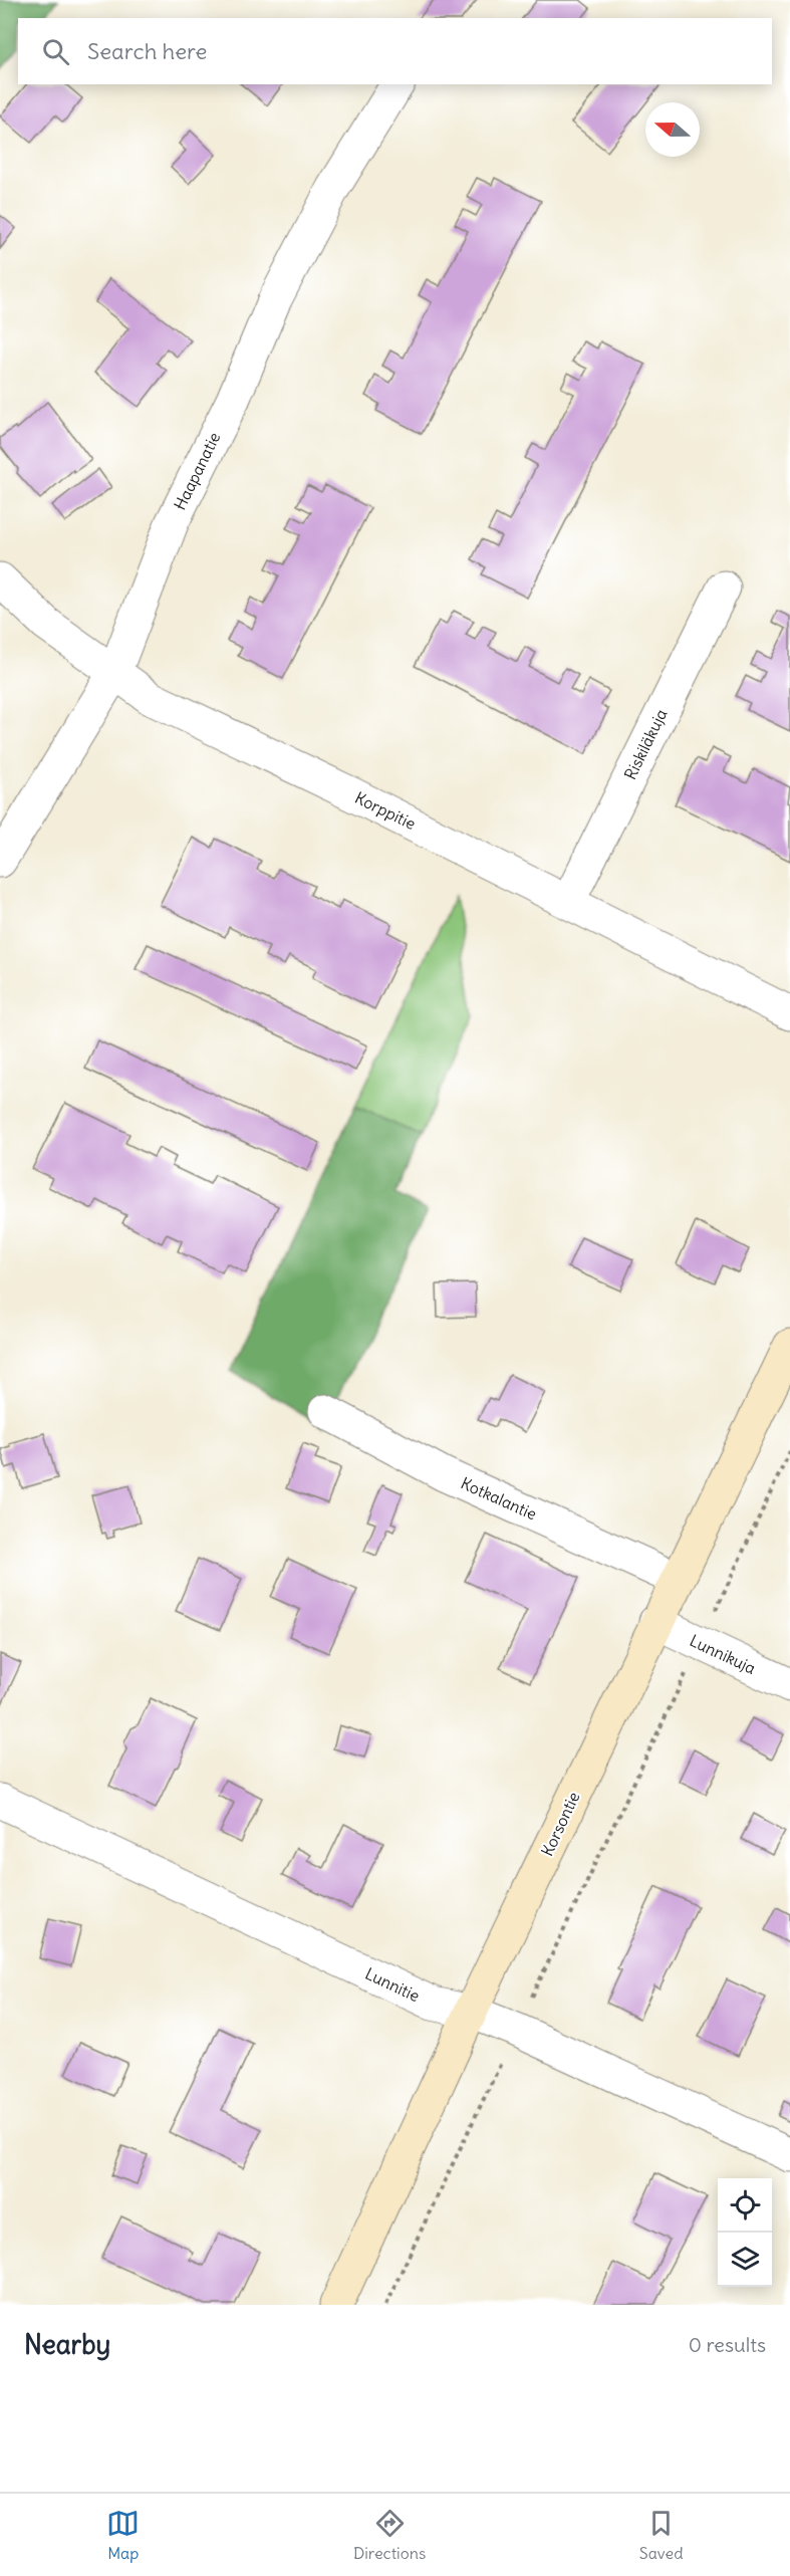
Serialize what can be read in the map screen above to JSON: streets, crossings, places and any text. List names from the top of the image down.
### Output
{
  "streets": {
    "main road": ["Korsontie"],
    "street": [
      "Haapanatie",
      "Riskiläkuja",
      "Korppitie",
      "Kotkalantie",
      "Lunnikuja",
      "Lunnitie"
    ]
  },
  "crossings": [
    ["Haapanatie", "Korppitie"],
    ["Riskiläkuja", "Korppitie"],
    ["Kotkalantie", "Korsontie"],
    ["Lunnikuja", "Korsontie"],
    ["Korsontie", "Lunnitie"]
  ],
  "north": "left",
  "page": {
    "search": "Search here",
    "heading": ["Nearby", "0 results"],
    "nav": ["Map", "Directions", "Saved"]
  }
}
